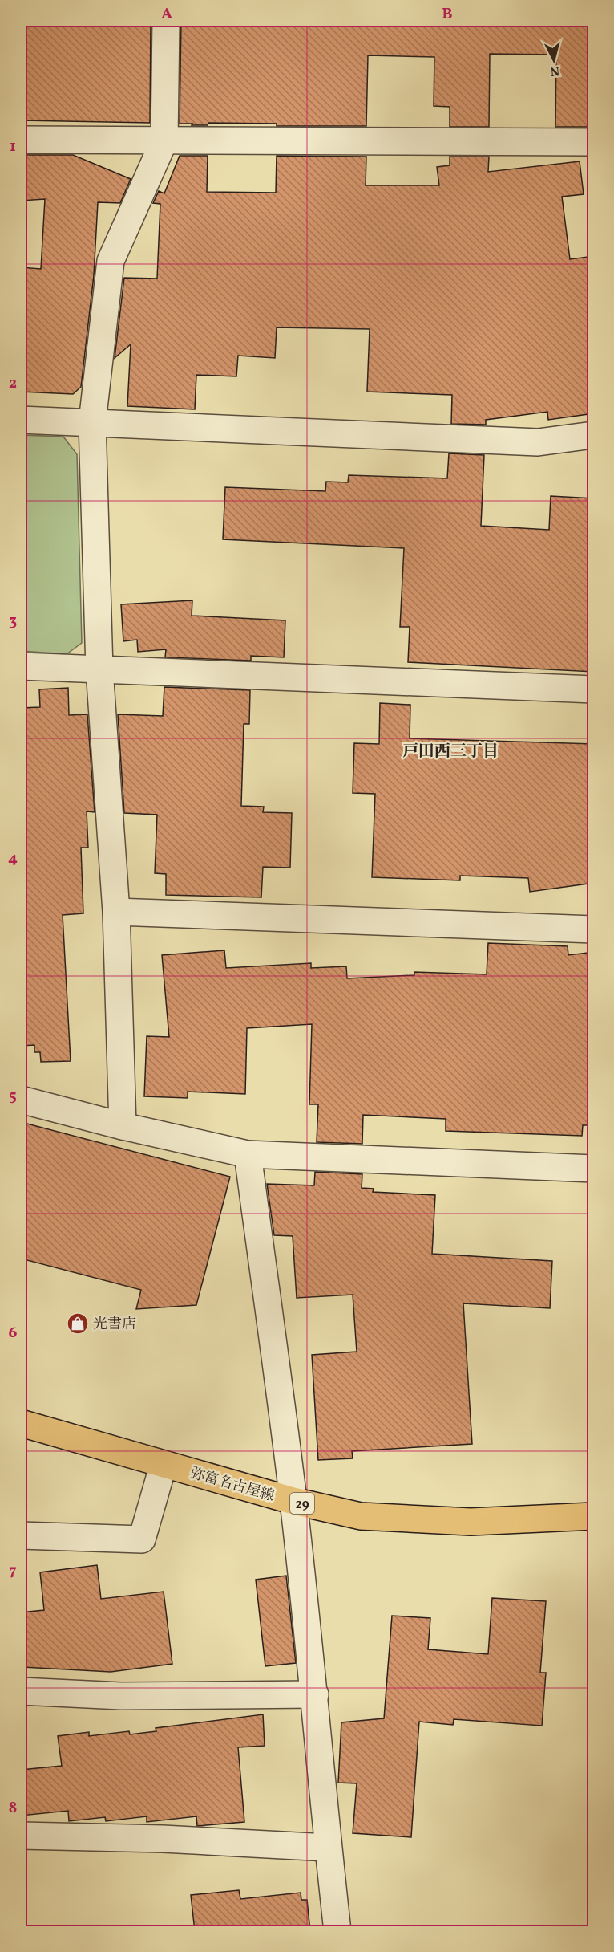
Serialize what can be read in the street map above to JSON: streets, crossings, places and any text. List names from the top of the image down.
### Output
{
  "streets": {
    "main road": ["弥富名古屋線", "29"]
  },
  "districts": ["戸田西三丁目"],
  "places": {
    "shop": ["光書店"]
  },
  "north": "bottom",
  "grid": {
    "columns": ["A", "B"],
    "rows": [
      "1",
      "2",
      "3",
      "4",
      "5",
      "6",
      "7",
      "8"
    ]
  }
}
